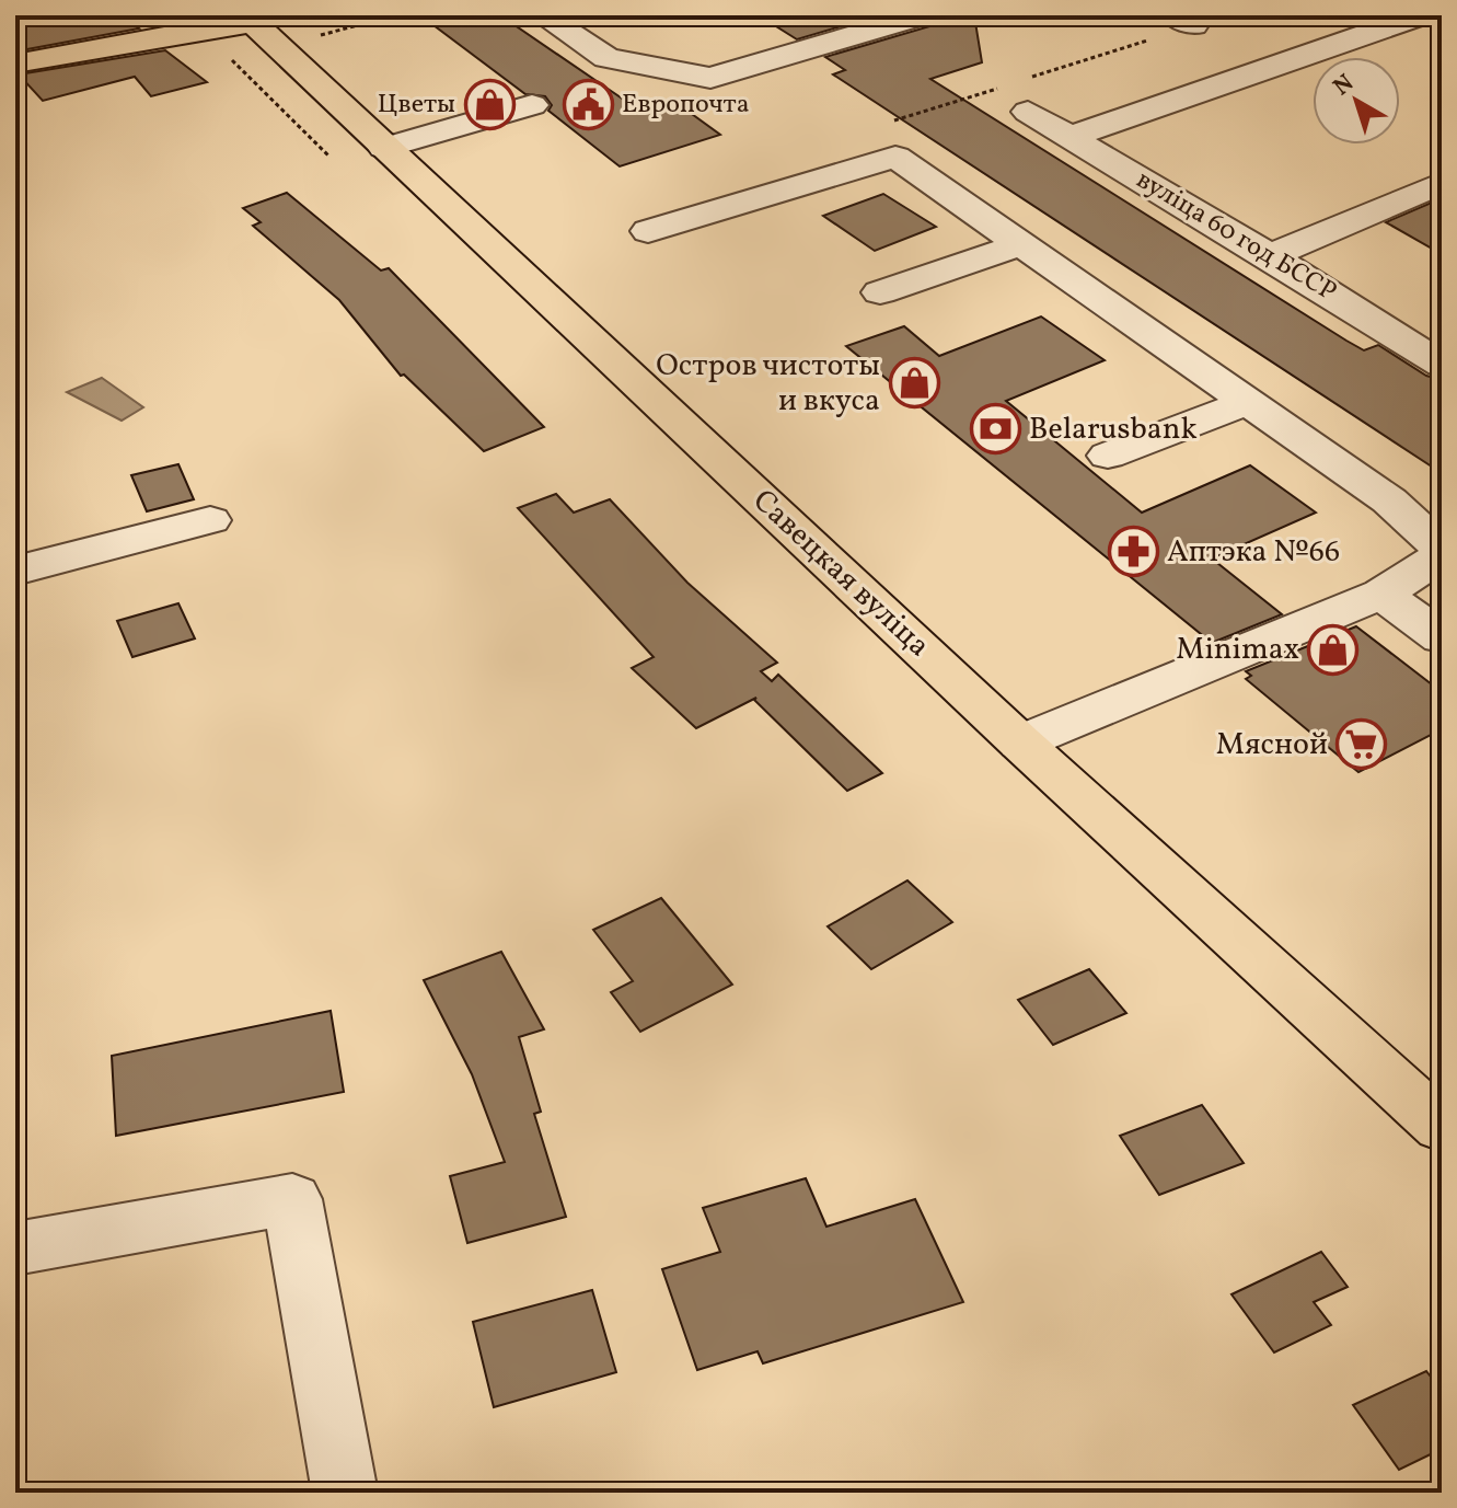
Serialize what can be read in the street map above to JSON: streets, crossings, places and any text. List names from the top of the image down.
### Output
{
  "streets": {
    "main road": ["Савецкая вуліца"],
    "street": ["вуліца 60 год БССР"]
  },
  "places": {
    "shop": ["Цветы", "Остров чистоты и вкуса", "Minimax"],
    "public building": ["Европочта"],
    "bank": ["Belarusbank"],
    "pharmacy": ["Аптэка №66"],
    "supermarket": ["Мясной"]
  },
  "north": "top left"
}
